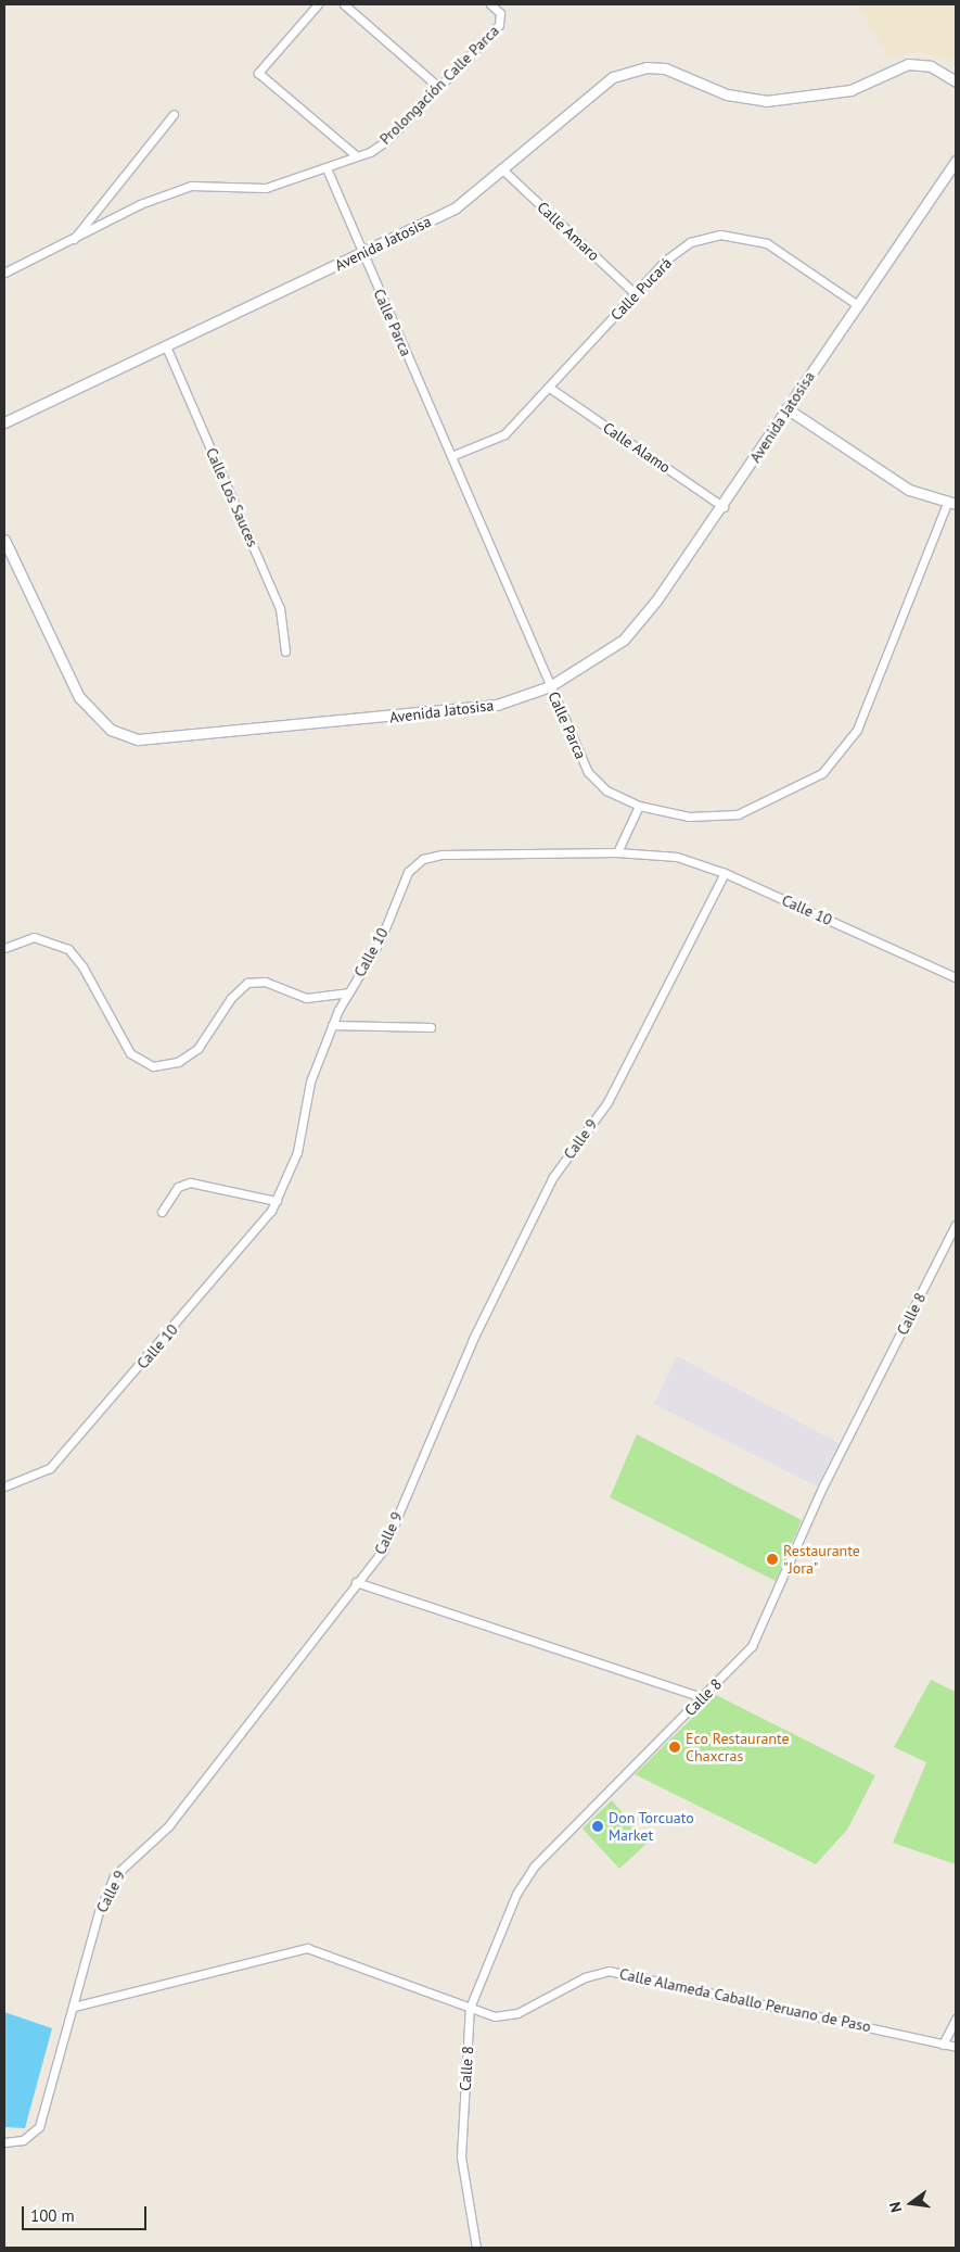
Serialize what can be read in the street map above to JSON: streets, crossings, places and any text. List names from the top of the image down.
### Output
{
  "streets": {
    "street": [
      "Prolongación Calle Parca",
      "Calle Amaro",
      "Avenida Jatosisa",
      "Calle Pucará",
      "Calle Parca",
      "Calle Alamo",
      "Calle Los Sauces",
      "Calle 10",
      "Calle 9",
      "Calle 8",
      "Calle Alameda Caballo Peruano de Paso"
    ]
  },
  "crossings": [
    ["Prolongación Calle Parca", "Calle Parca"],
    ["Calle Amaro", "Avenida Jatosisa"],
    ["Calle Amaro", "Calle Pucará"],
    ["Avenida Jatosisa", "Calle Pucará"],
    ["Avenida Jatosisa", "Calle Parca"],
    ["Avenida Jatosisa", "Calle Alamo"],
    ["Avenida Jatosisa", "Calle Los Sauces"],
    ["Calle Pucará", "Calle Parca"],
    ["Calle Pucará", "Calle Alamo"],
    ["Calle 10", "Calle 9"],
    ["Calle 9", "Calle Alameda Caballo Peruano de Paso"],
    ["Calle 8", "Calle Alameda Caballo Peruano de Paso"]
  ],
  "places": ["Restaurante \"Jora\"", "Eco Restaurante Chaxcras", "Don Torcuato Market"],
  "scale_bar": "100 m",
  "north": "left"
}
